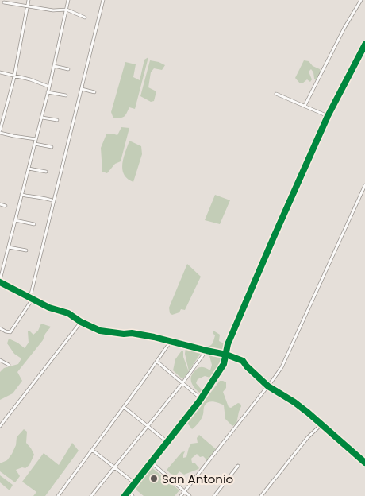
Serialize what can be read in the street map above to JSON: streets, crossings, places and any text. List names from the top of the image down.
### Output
{
  "places": ["San Antonio"]
}
